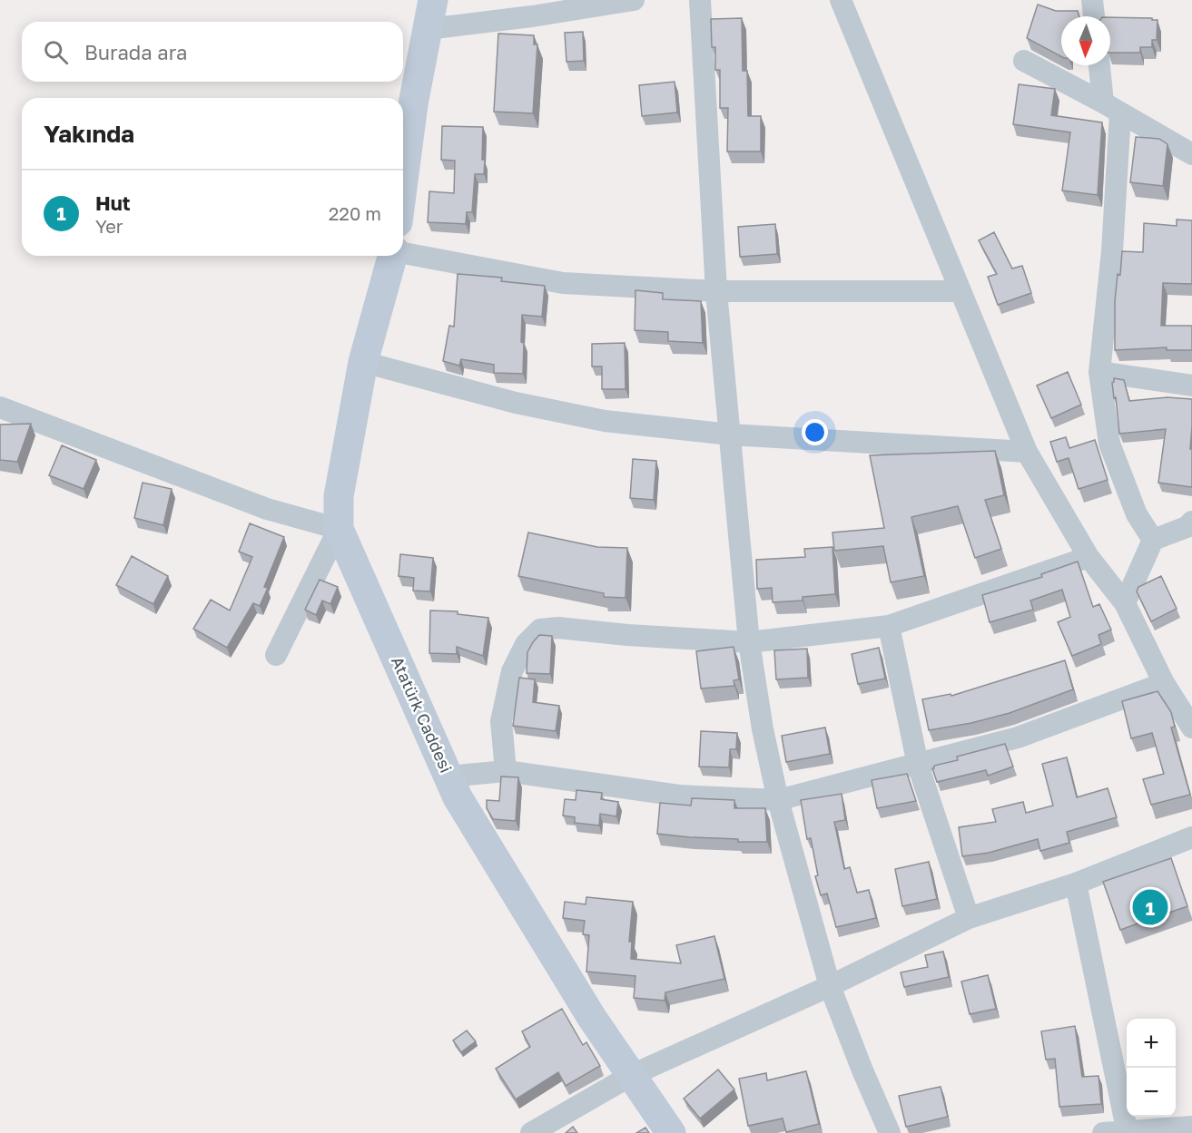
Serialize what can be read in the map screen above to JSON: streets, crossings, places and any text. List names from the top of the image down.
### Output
{
  "streets": {
    "street": ["Atatürk Caddesi"]
  },
  "north": "bottom",
  "page": {
    "search": "Burada ara",
    "heading": "Yakında",
    "list": [
      {
        "mark": "1",
        "name": "Hut",
        "note": "Yer",
        "value": "220 m"
      }
    ],
    "pins": "1",
    "map_buttons": ["+", "−"]
  }
}
